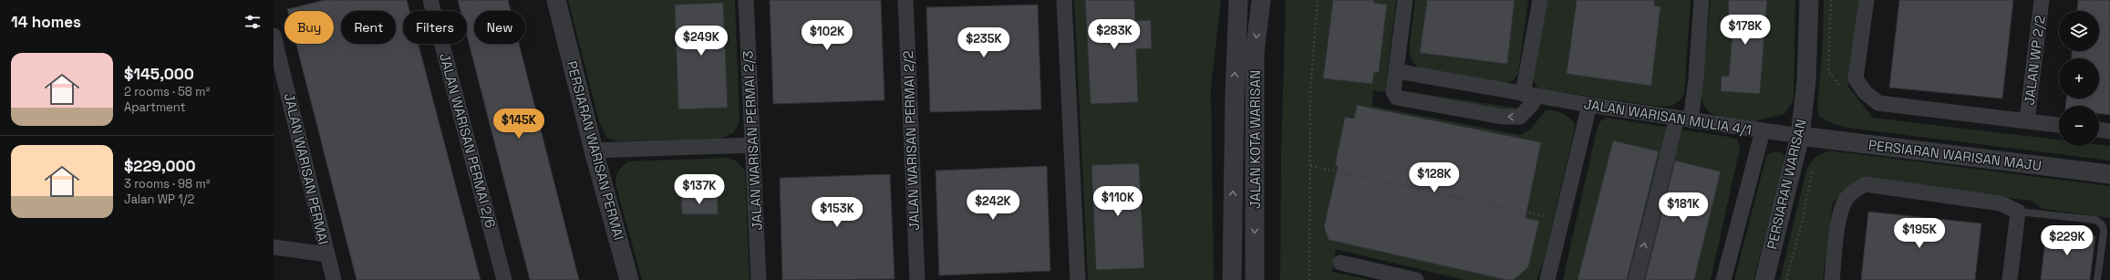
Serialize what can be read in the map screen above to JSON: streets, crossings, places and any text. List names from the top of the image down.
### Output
{
  "streets": {
    "street": [
      "JALAN WP 2/2",
      "JALAN WARISAN MULIA 4/1",
      "JALAN KOTA WARISAN",
      "JALAN WARISAN PERMAI 2/6",
      "JALAN WARISAN PERMAI 2/3",
      "JALAN WARISAN PERMAI 2/2",
      "PERSIARAN WARISAN PERMAI",
      "PERSIARAN WARISAN MAJU",
      "JALAN WARISAN PERMAI",
      "PERSIARAN WARISAN"
    ]
  },
  "crossings": [
    ["JALAN WARISAN MULIA 4/1", "PERSIARAN WARISAN MAJU"],
    ["JALAN WARISAN MULIA 4/1", "PERSIARAN WARISAN"],
    ["PERSIARAN WARISAN MAJU", "PERSIARAN WARISAN"]
  ],
  "page": {
    "heading": "14 homes",
    "map_buttons": ["+", "−"],
    "chip": [
      "Buy",
      "Rent",
      "Filters",
      "New"
    ],
    "price": [
      "$178K",
      "$283K",
      "$102K",
      "$249K",
      "$235K",
      "$145K",
      "$128K",
      "$137K",
      "$110K",
      "$242K",
      "$181K",
      "$153K",
      "$195K",
      "$229K"
    ],
    "list": [
      {
        "name": "$145,000",
        "note": "2 rooms · 58 m² · Apartment"
      },
      {
        "name": "$229,000",
        "note": "3 rooms · 98 m² · Jalan WP 1/2"
      }
    ]
  }
}
